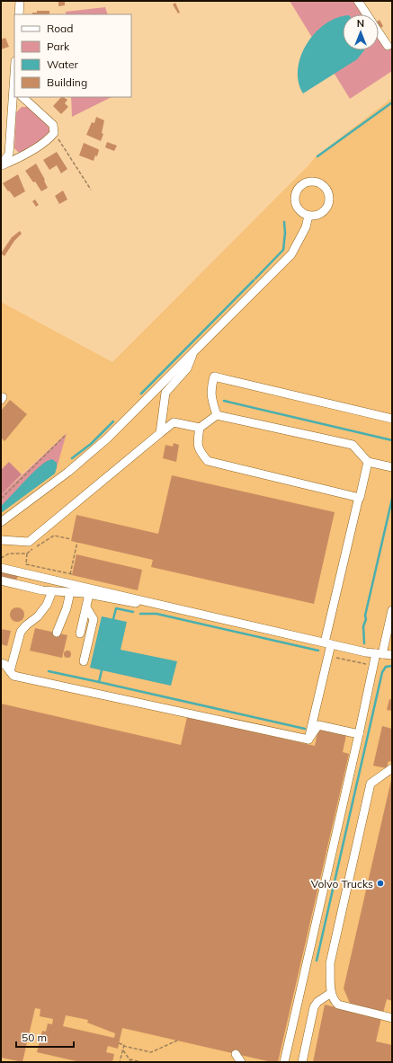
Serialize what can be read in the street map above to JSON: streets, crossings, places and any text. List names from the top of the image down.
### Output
{
  "places": ["Volvo Trucks"],
  "legend": [
    "Road",
    "Park",
    "Water",
    "Building"
  ],
  "scale_bar": "50 m",
  "north": "top"
}
